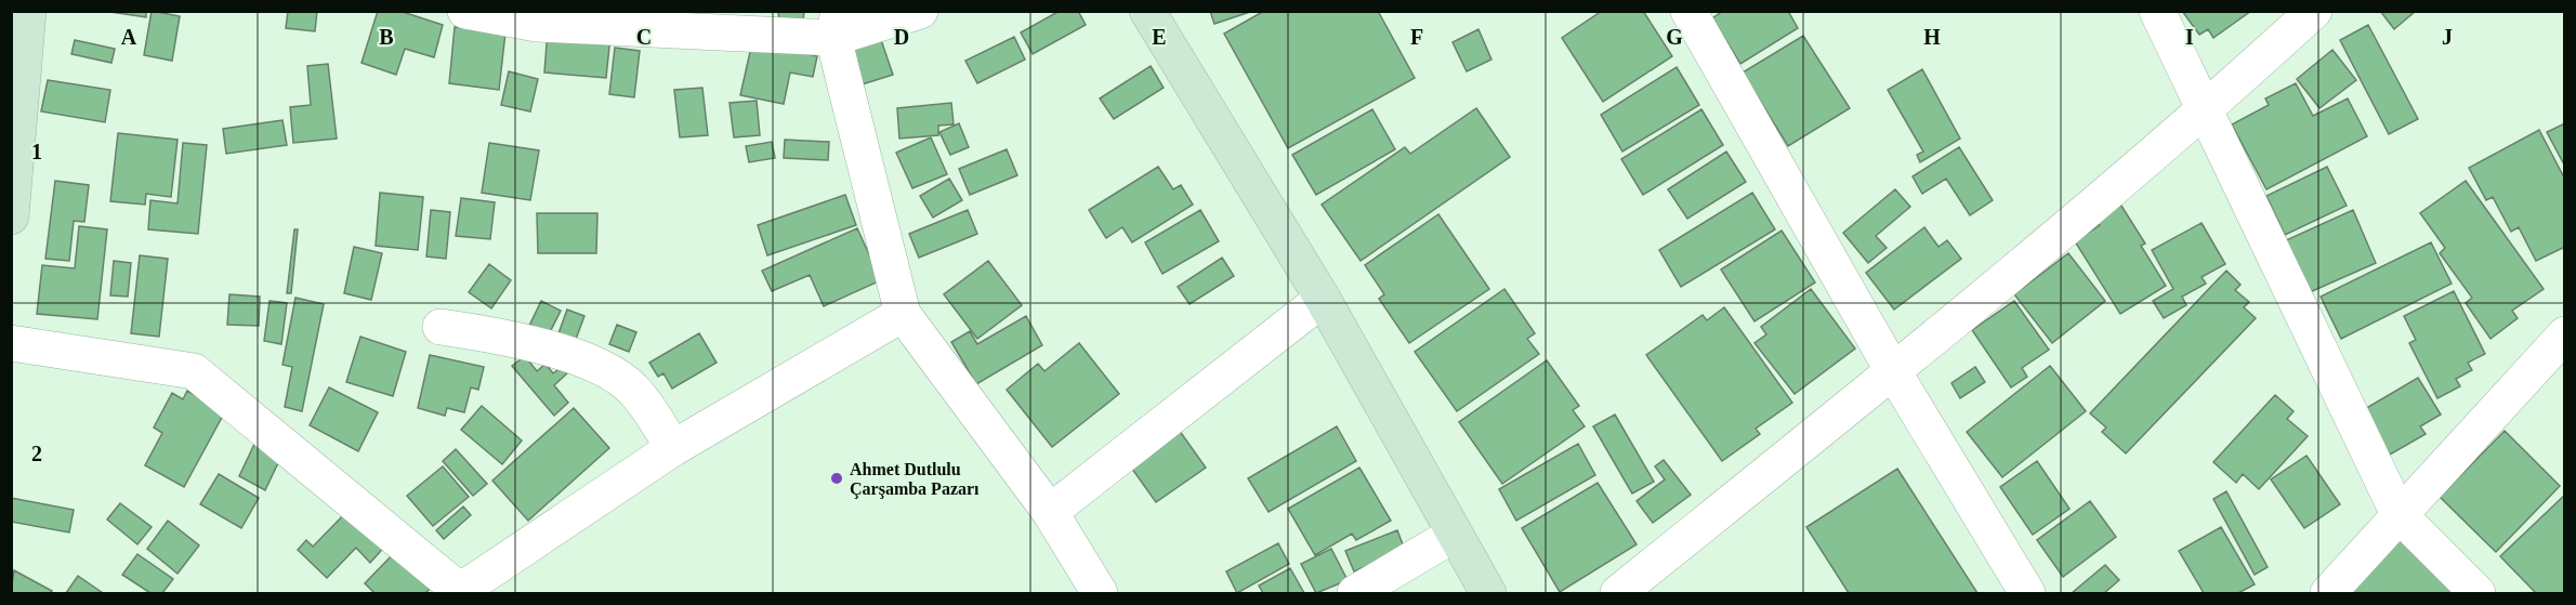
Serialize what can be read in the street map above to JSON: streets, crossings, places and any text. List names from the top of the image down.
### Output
{
  "places": ["Ahmet Dutlulu Çarşamba Pazarı"],
  "grid": {
    "columns": [
      "A",
      "B",
      "C",
      "D",
      "E",
      "F",
      "G",
      "H",
      "I",
      "J"
    ],
    "rows": ["1", "2"]
  }
}
